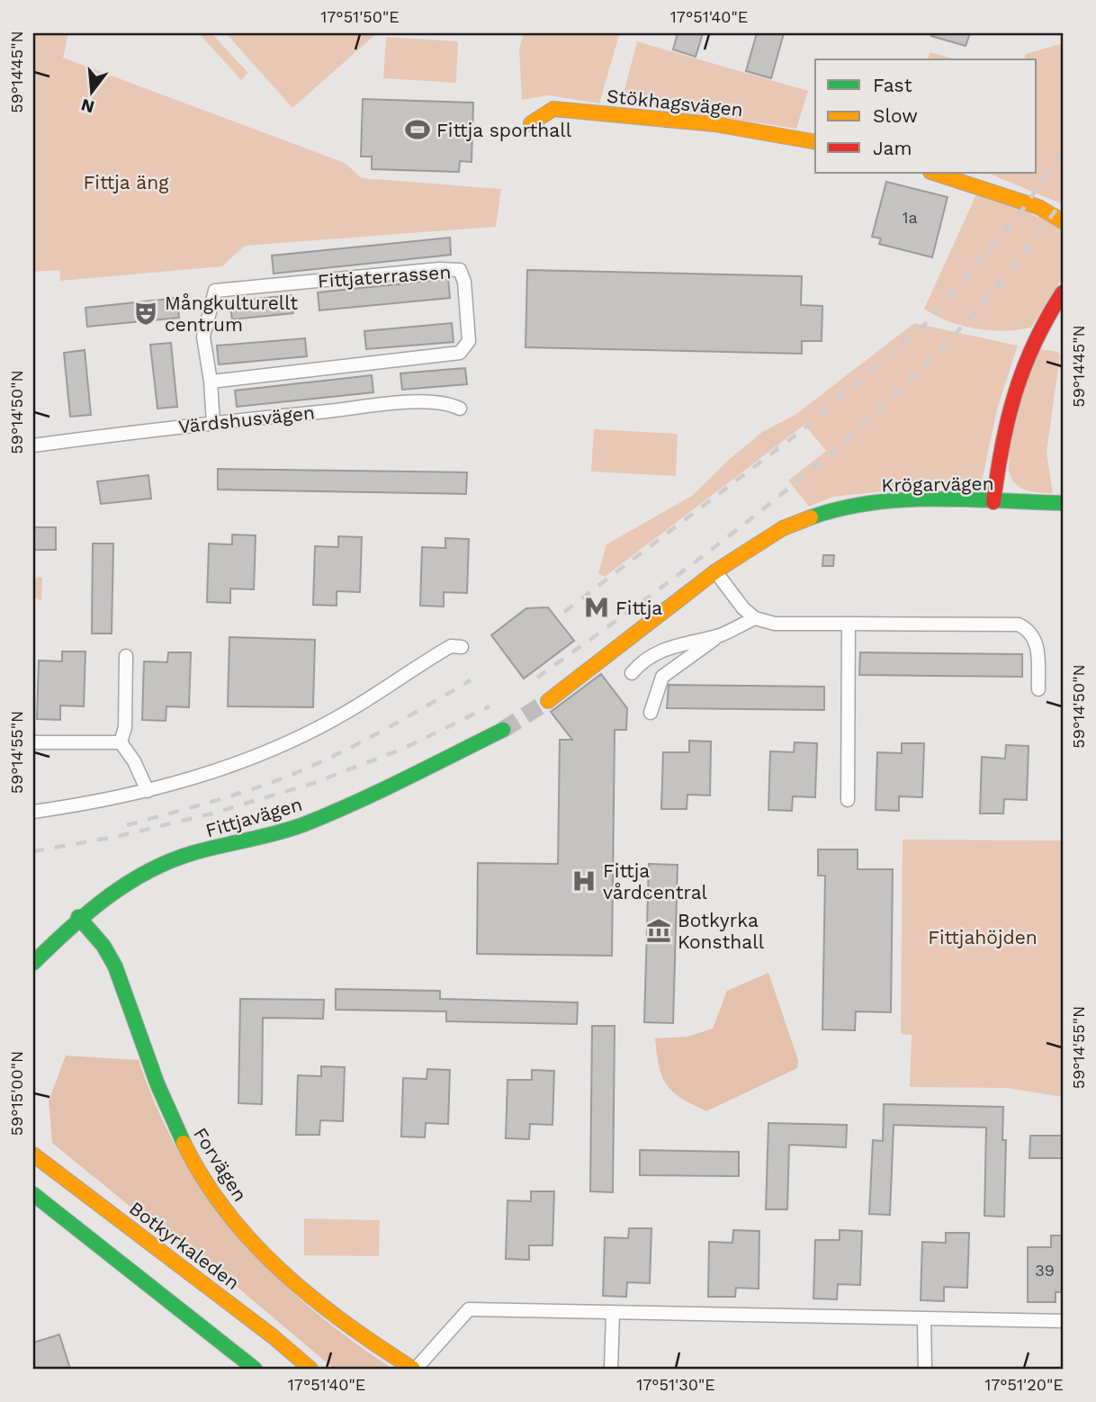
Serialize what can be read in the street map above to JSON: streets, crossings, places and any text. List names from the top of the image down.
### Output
{
  "streets": {
    "street": [
      "Stökhagsvägen",
      "Fittjaterrassen",
      "Värdshusvägen",
      "Krögarvägen",
      "Fittjavägen",
      "Forvägen",
      "Botkyrkaleden"
    ]
  },
  "crossings": [
    ["Fittjaterrassen", "Värdshusvägen"],
    ["Fittjavägen", "Forvägen"]
  ],
  "parks": ["Fittja äng", "Fittjahöjden"],
  "places": {
    "sports": ["Fittja sporthall"],
    "theatre": ["Mångkulturellt centrum"],
    "metro station": ["Fittja"],
    "hospital": ["Fittja vårdcentral"],
    "museum": ["Botkyrka Konsthall"]
  },
  "house_numbers": ["1a", "39"],
  "legend": ["Fast", "Slow", "Jam"],
  "north": "bottom",
  "coordinates": [
    "17°51'50\"E",
    "17°51'40\"E",
    "59°14'45\"N",
    "59°14'50\"N",
    "59°14'55\"N",
    "59°15'00\"N",
    "17°51'30\"E",
    "17°51'20\"E"
  ]
}
